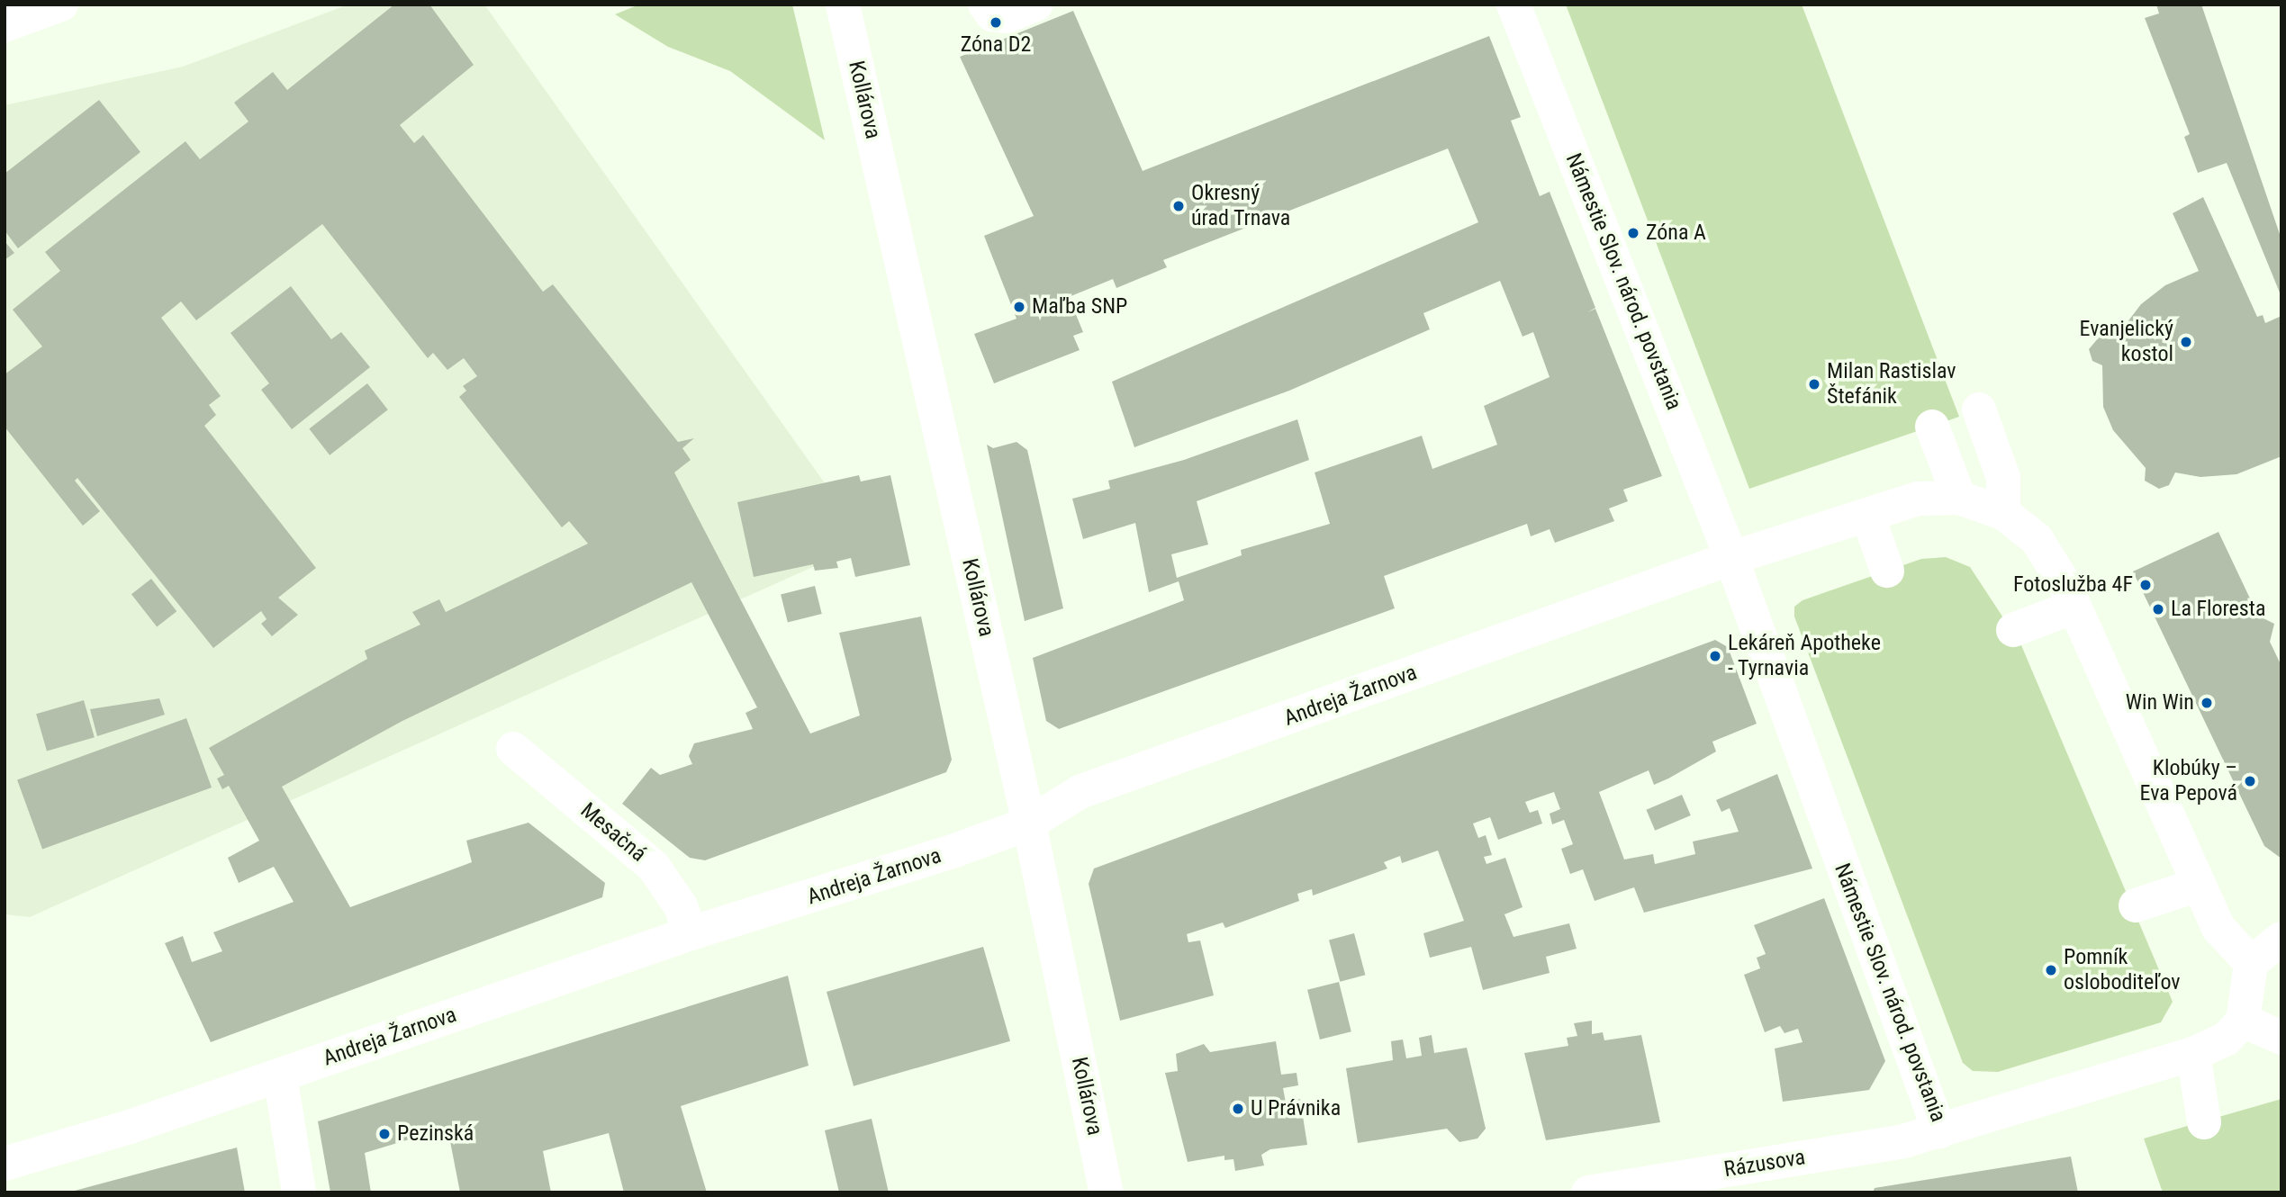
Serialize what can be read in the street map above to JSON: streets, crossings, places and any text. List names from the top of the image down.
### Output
{
  "streets": {
    "street": [
      "Kollárova",
      "Námestie Slov. národ. povstania",
      "Andreja Žarnova",
      "Mesačná",
      "Rázusova"
    ]
  },
  "crossings": [
    ["Kollárova", "Andreja Žarnova"],
    ["Námestie Slov. národ. povstania", "Andreja Žarnova"],
    ["Námestie Slov. národ. povstania", "Rázusova"],
    ["Andreja Žarnova", "Mesačná"]
  ],
  "places": [
    "Zóna D2",
    "Okresný úrad Trnava",
    "Zóna A",
    "Maľba SNP",
    "Evanjelický kostol",
    "Milan Rastislav Štefánik",
    "Fotoslužba 4F",
    "La Floresta",
    "Lekáreň Apotheke - Tyrnavia",
    "Win Win",
    "Klobúky – Eva Pepová",
    "Pomník osloboditeľov",
    "U Právnika",
    "Pezinská"
  ]
}
